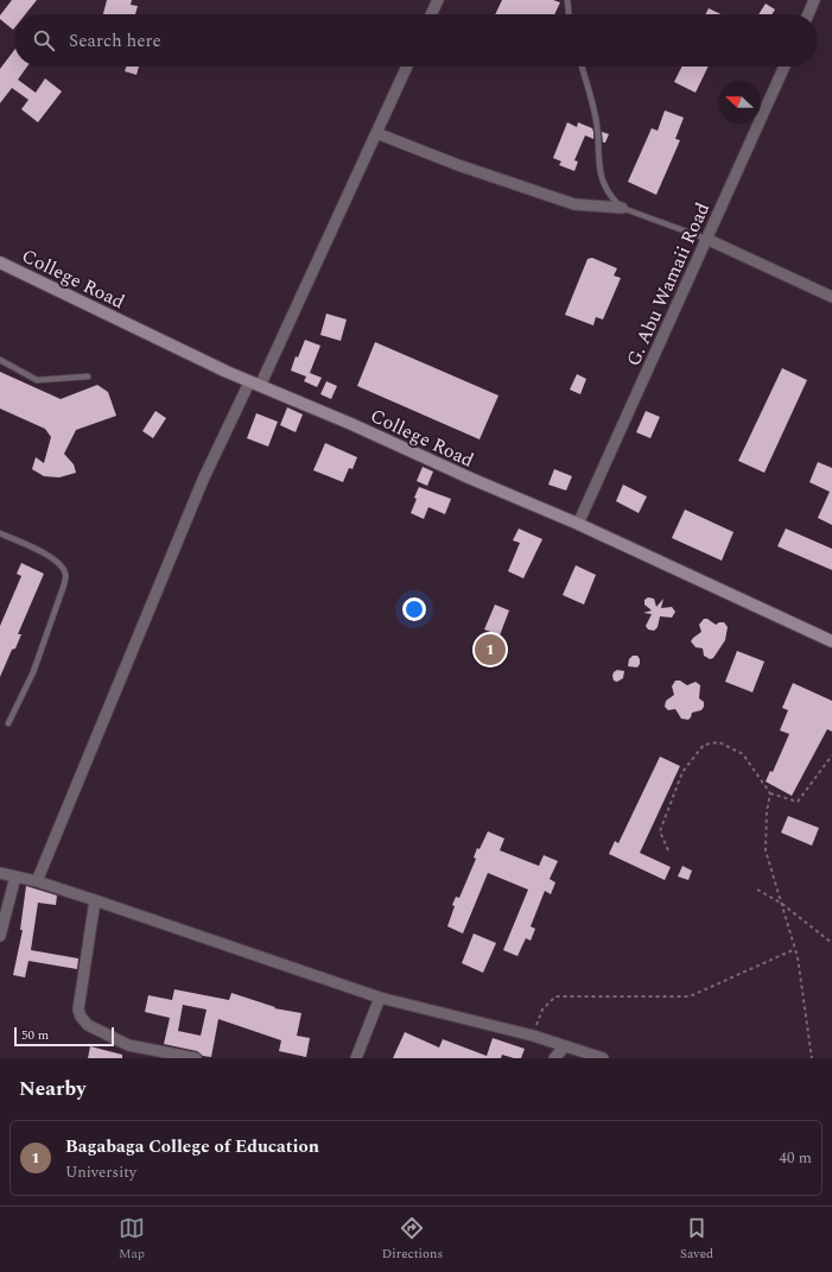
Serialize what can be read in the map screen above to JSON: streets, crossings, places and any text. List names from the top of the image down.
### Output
{
  "streets": {
    "street": ["College Road", "G. Abu Wamaii Road"]
  },
  "crossings": [
    ["College Road", "G. Abu Wamaii Road"]
  ],
  "scale_bar": "50 m",
  "north": "left",
  "page": {
    "search": "Search here",
    "pins": "1",
    "scale": "50 m",
    "heading": "Nearby",
    "list": [
      {
        "mark": "1",
        "name": "Bagabaga College of Education",
        "note": "University",
        "value": "40 m"
      }
    ],
    "nav": ["Map", "Directions", "Saved"]
  }
}
